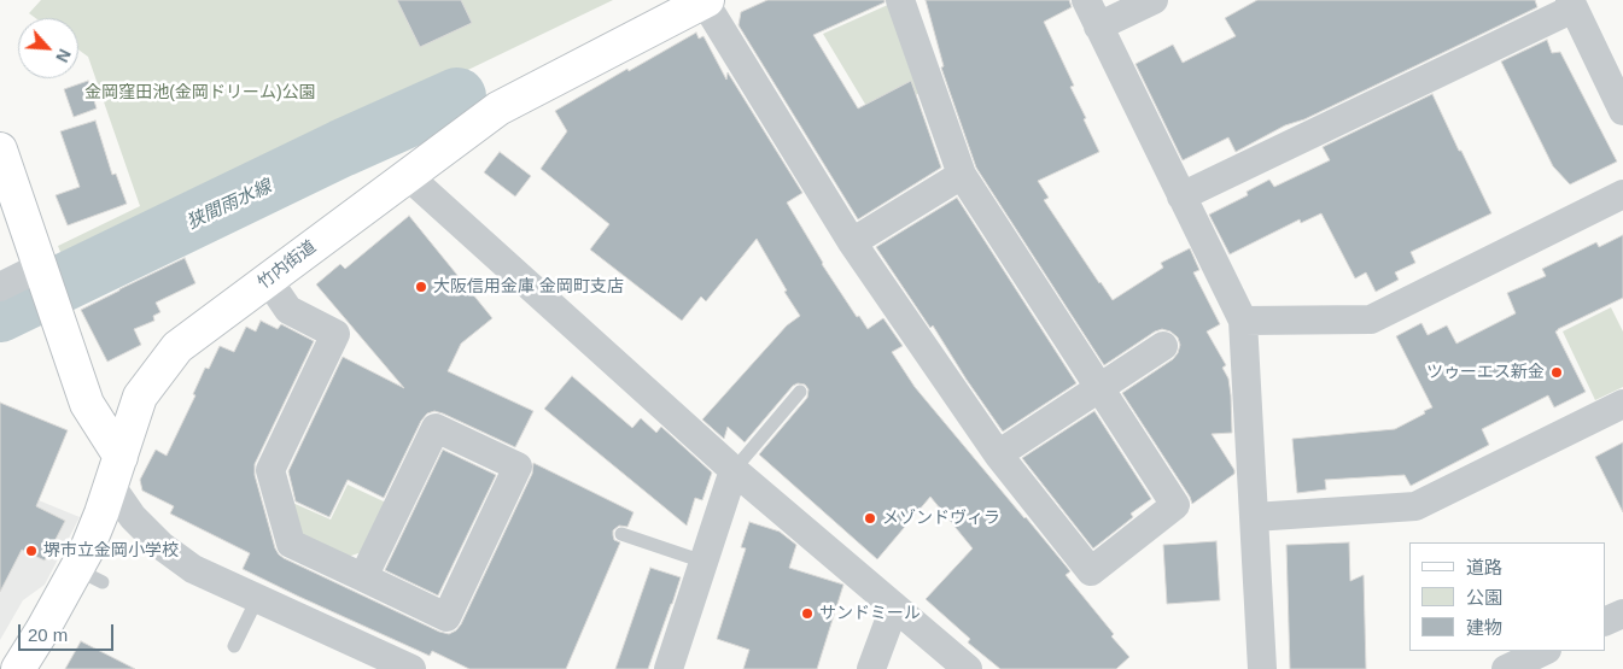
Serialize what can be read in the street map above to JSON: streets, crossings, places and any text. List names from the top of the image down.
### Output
{
  "streets": {
    "street": ["竹内街道"]
  },
  "water": ["狭間雨水線"],
  "parks": ["金岡窪田池(金岡ドリーム)公園"],
  "places": [
    "大阪信用金庫 金岡町支店",
    "ツゥーエス新金",
    "メゾンドヴィラ",
    "堺市立金岡小学校",
    "サンドミール"
  ],
  "legend": ["道路", "公園", "建物"],
  "scale_bar": "20 m",
  "north": "bottom right"
}
